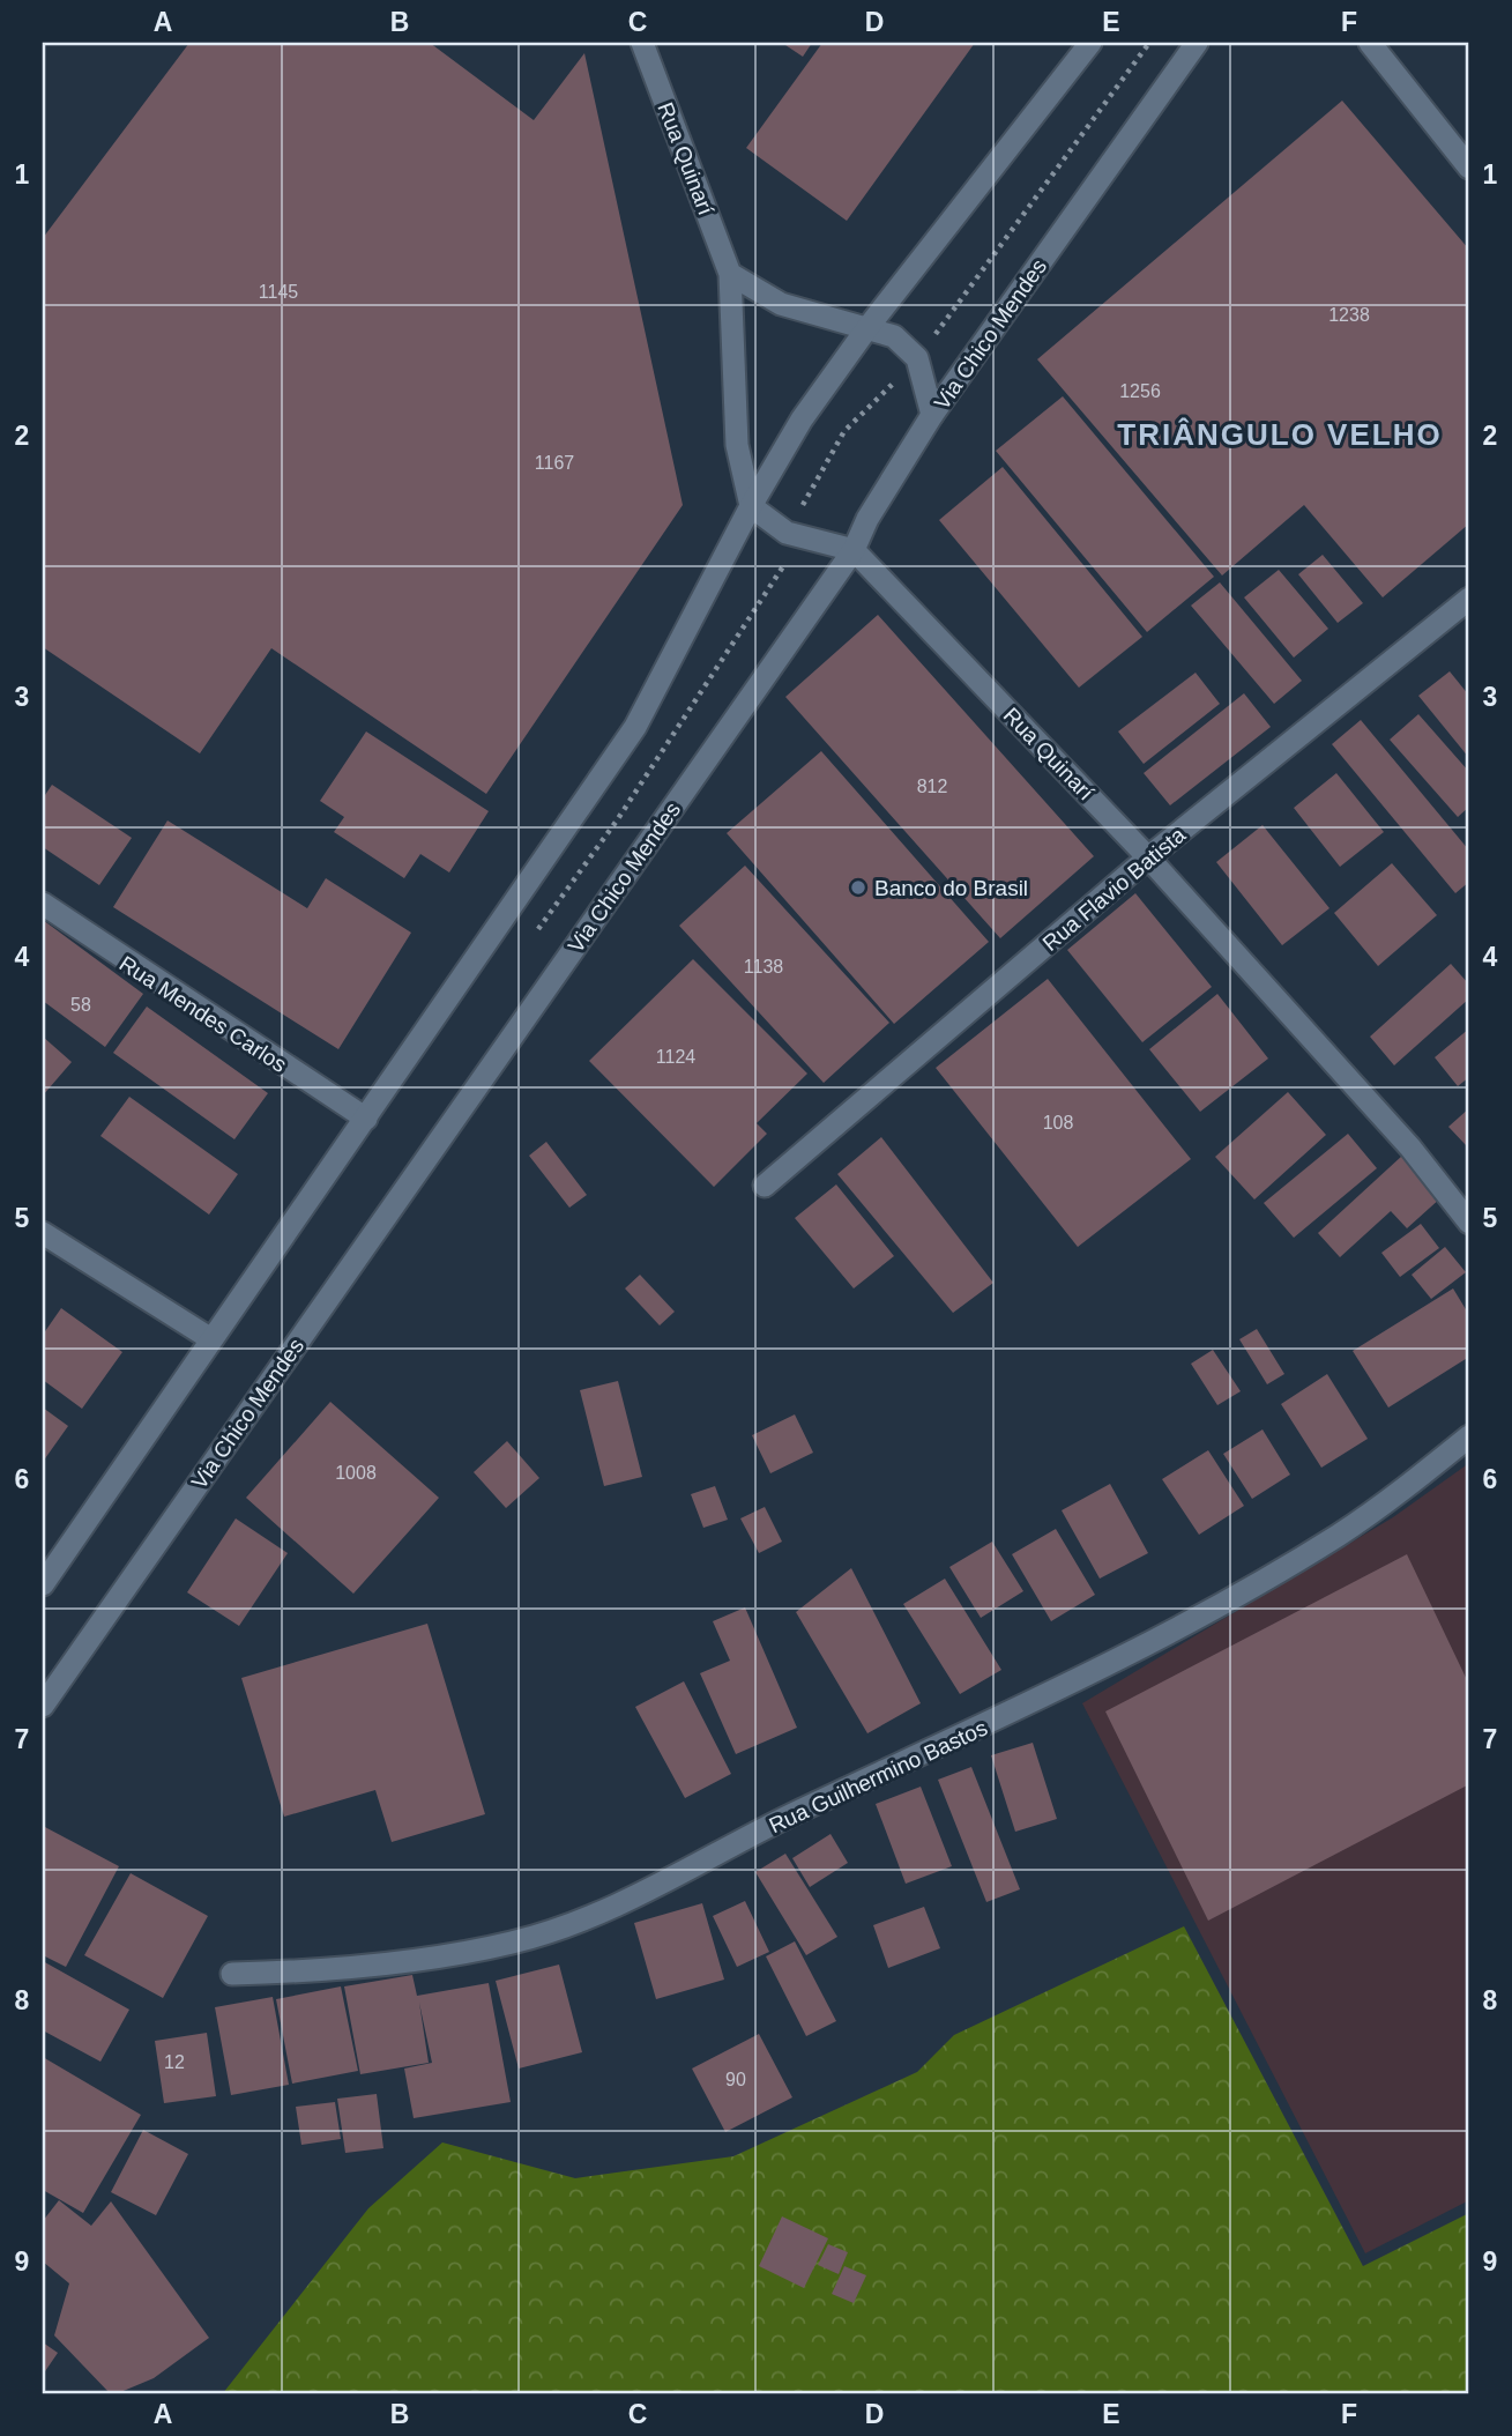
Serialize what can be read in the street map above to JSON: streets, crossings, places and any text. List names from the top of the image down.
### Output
{
  "streets": {
    "street": [
      "Rua Quinarí",
      "Via Chico Mendes",
      "Rua Flavio Batista",
      "Rua Mendes Carlos",
      "Rua Guilhermino Bastos"
    ]
  },
  "crossings": [
    ["Rua Quinarí", "Via Chico Mendes"],
    ["Rua Quinarí", "Rua Flavio Batista"]
  ],
  "districts": ["TRIÂNGULO VELHO"],
  "places": ["Banco do Brasil"],
  "house_numbers": [
    "1145",
    "1238",
    "1256",
    "1167",
    "812",
    "1138",
    "58",
    "1124",
    "108",
    "1008",
    "12",
    "90"
  ],
  "grid": {
    "columns": [
      "A",
      "B",
      "C",
      "D",
      "E",
      "F"
    ],
    "rows": [
      "1",
      "2",
      "3",
      "4",
      "5",
      "6",
      "7",
      "8",
      "9"
    ]
  }
}
